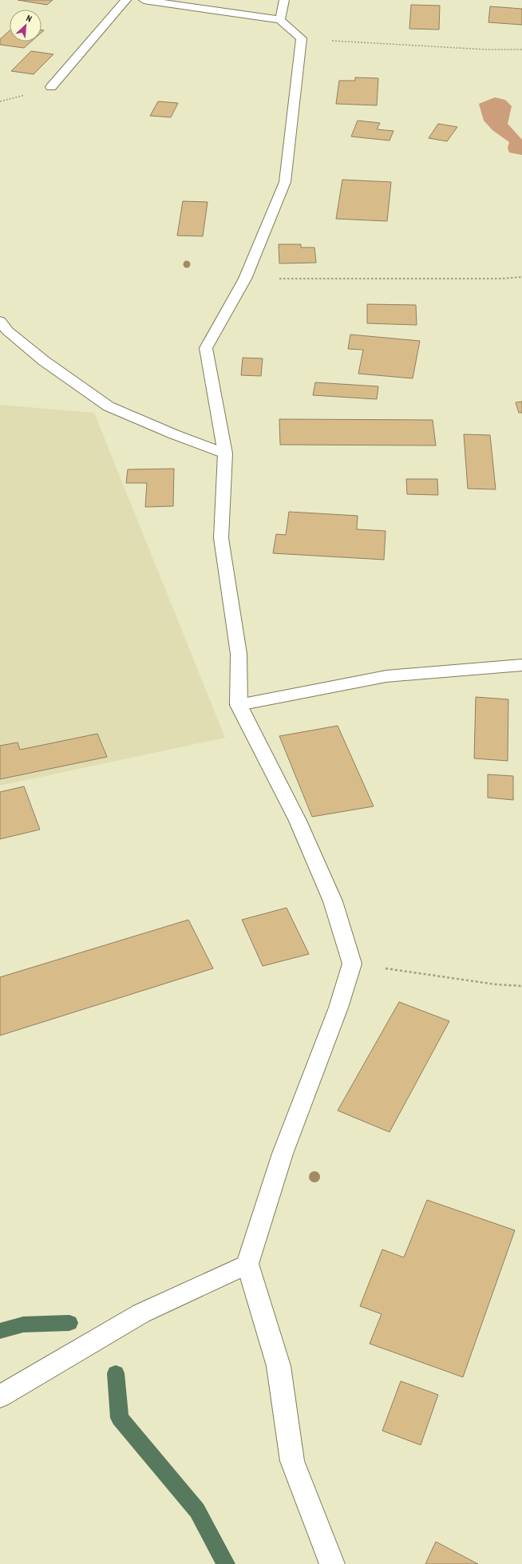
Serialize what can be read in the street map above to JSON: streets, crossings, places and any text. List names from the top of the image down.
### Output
{
  "north": "top right"
}
